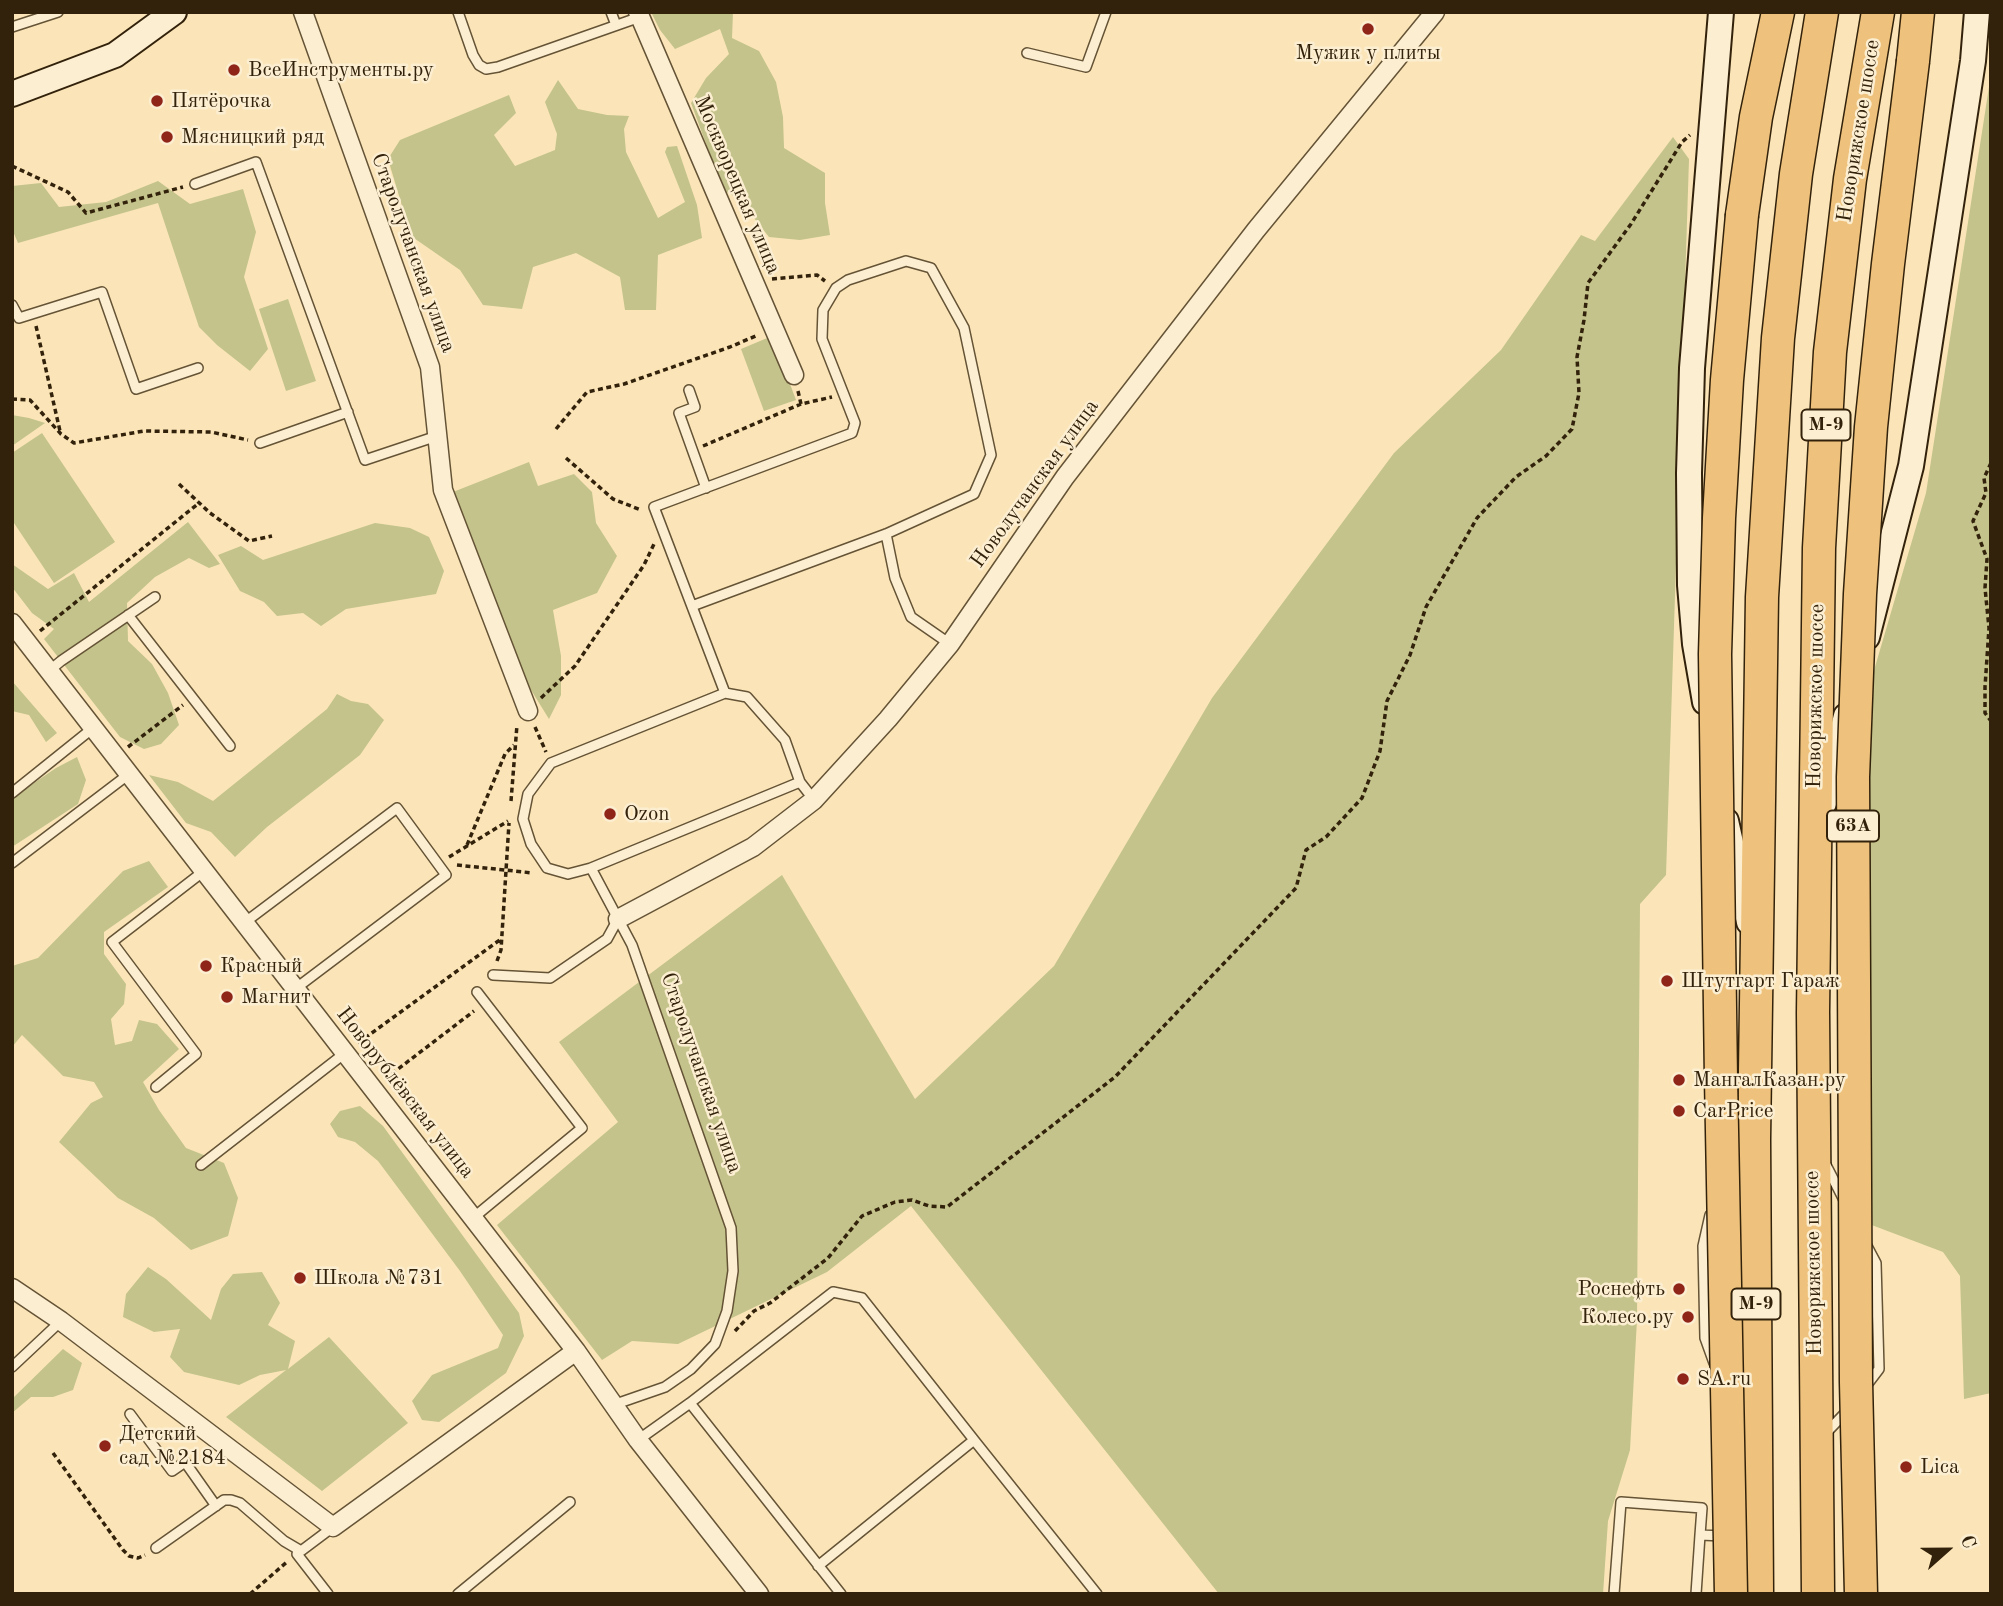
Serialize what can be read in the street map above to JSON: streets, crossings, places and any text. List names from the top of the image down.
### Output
{
  "streets": {
    "highway": ["Новорижское шоссе", "М-9", "63A"],
    "street": [
      "Москворецкая улица",
      "Старолучанская улица",
      "Новолучанская улица",
      "Новорублёвская улица"
    ]
  },
  "crossings": [
    ["Старолучанская улица", "Новолучанская улица"],
    ["Старолучанская улица", "Новорублёвская улица"]
  ],
  "places": [
    "Мужик у плиты",
    "ВсеИнструменты.ру",
    "Пятёрочка",
    "Мясницкий ряд",
    "Ozon",
    "Красный",
    "Штутгарт Гараж",
    "Магнит",
    "МангалКазан.ру",
    "CarPrice",
    "Школа №731",
    "Роснефть",
    "Колесо.ру",
    "SA.ru",
    "Детский сад №2184",
    "Lica"
  ],
  "north": "right"
}
